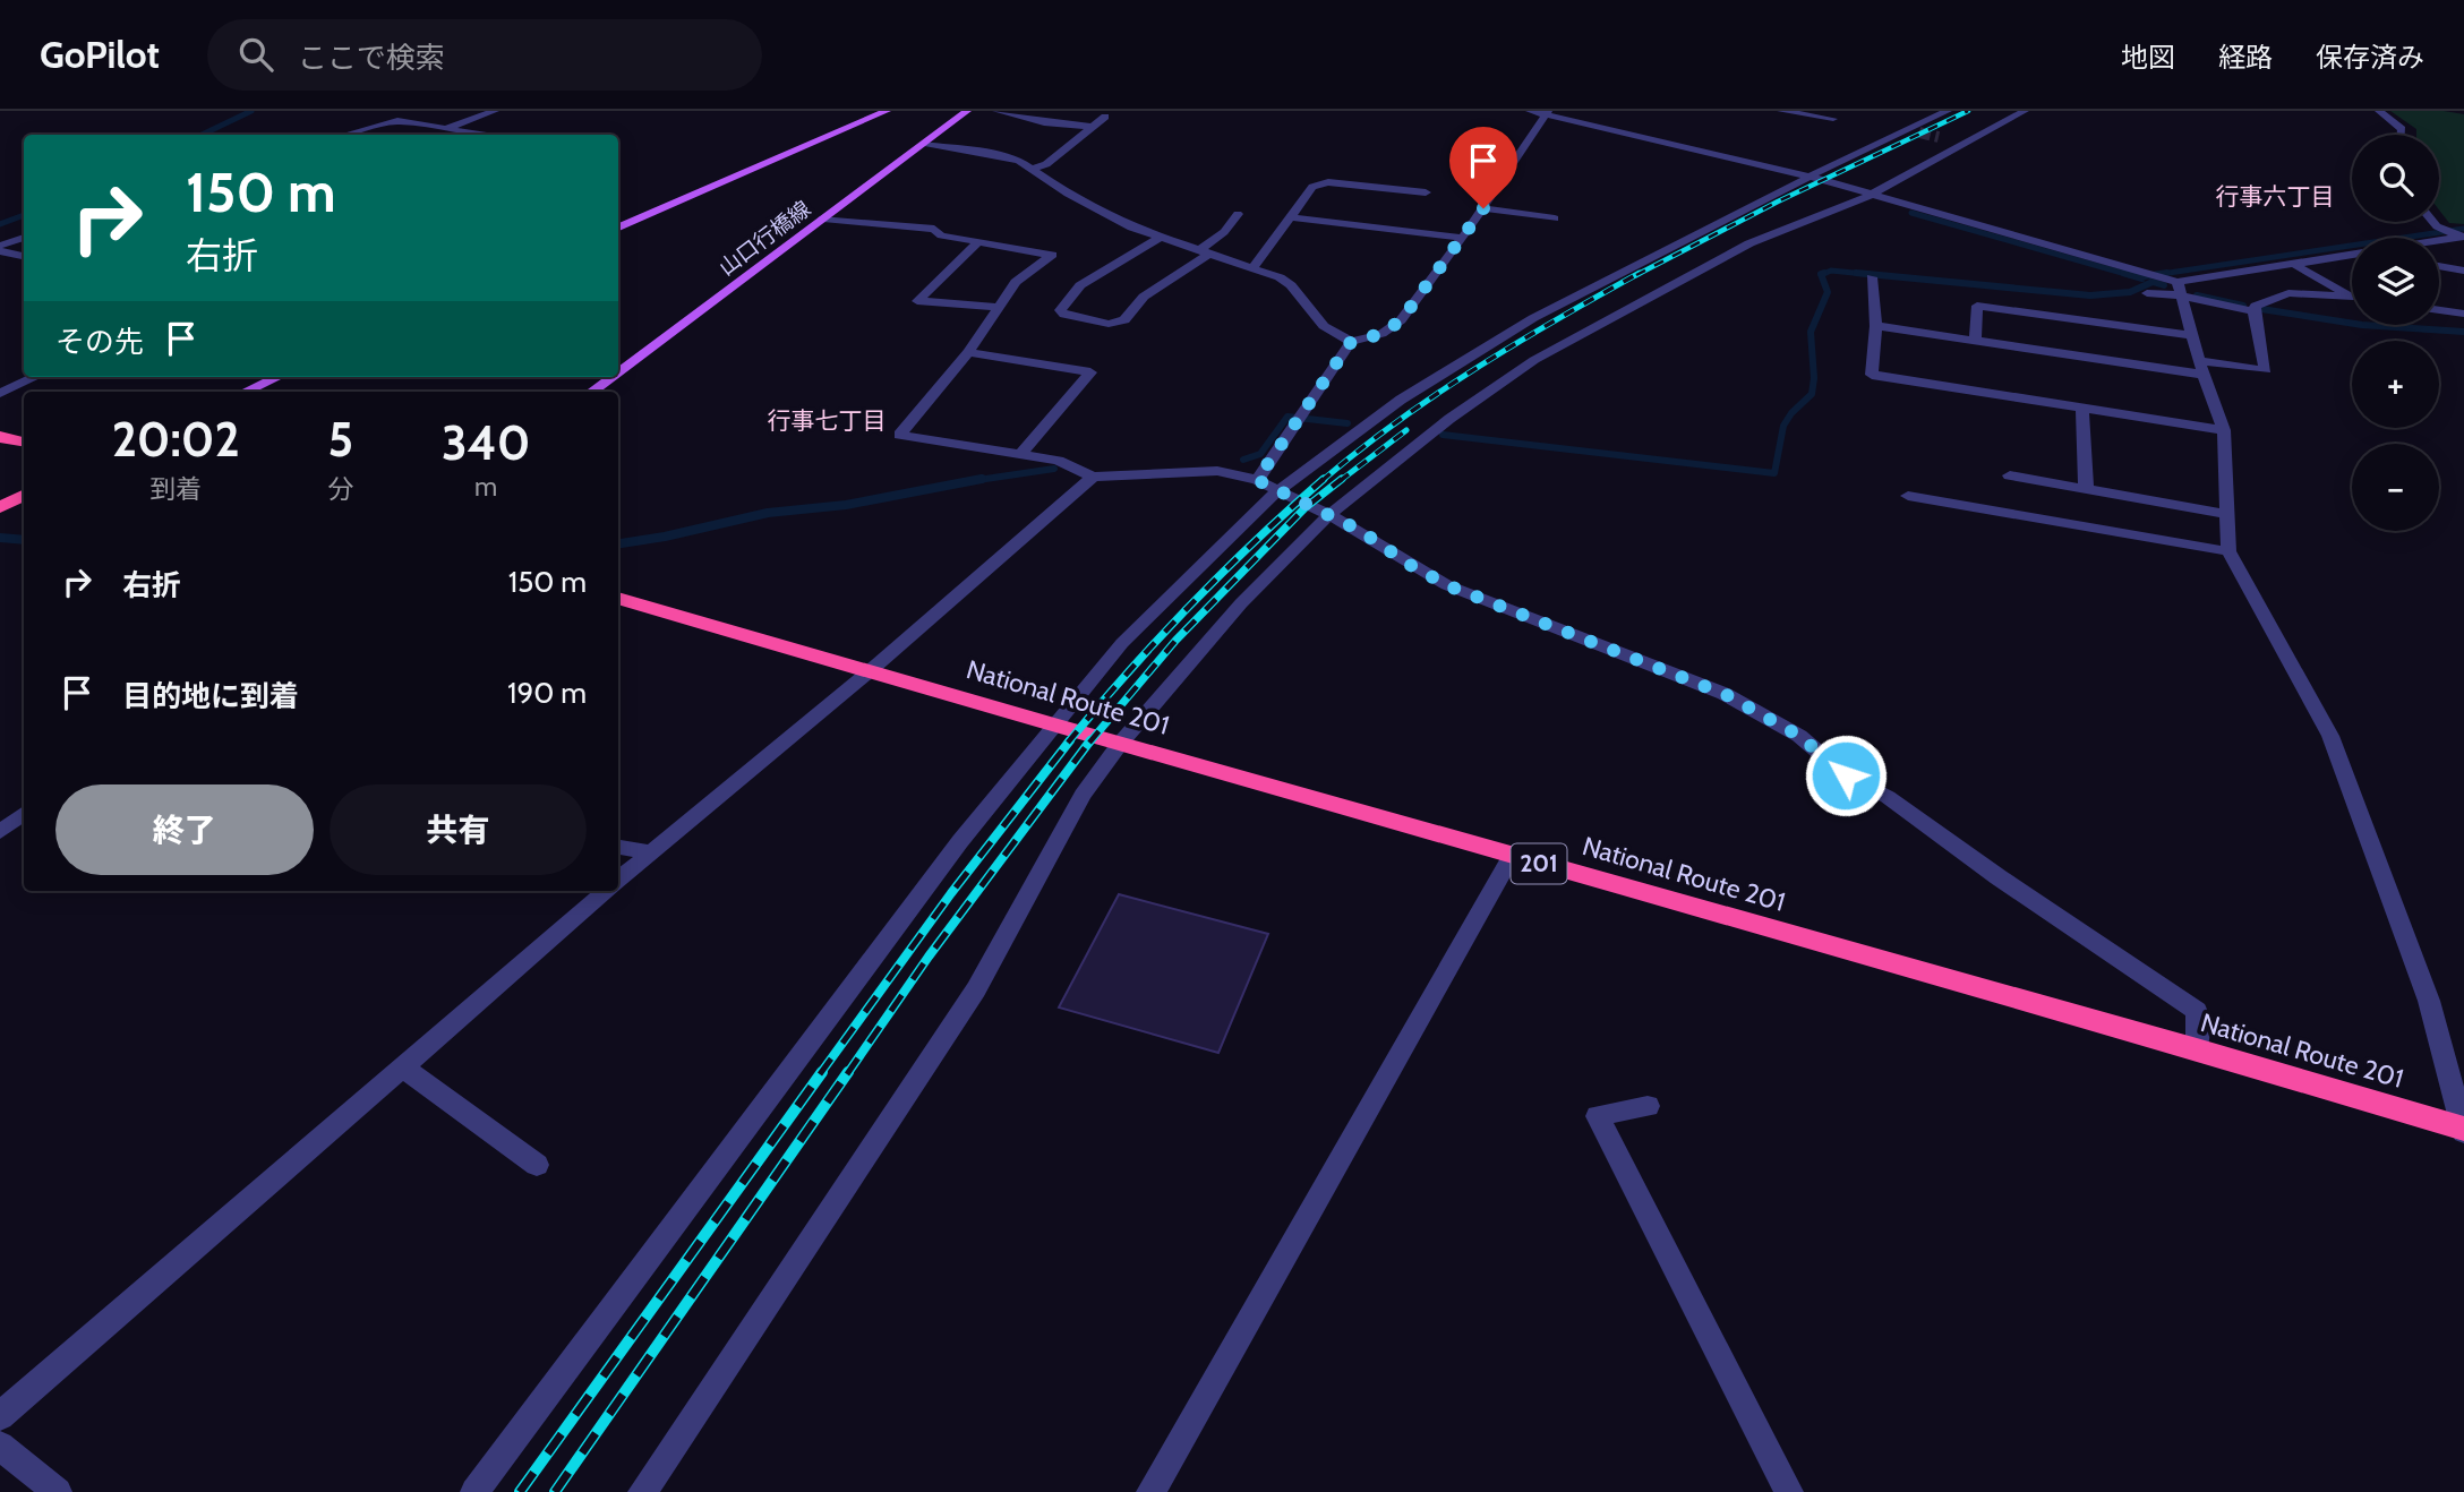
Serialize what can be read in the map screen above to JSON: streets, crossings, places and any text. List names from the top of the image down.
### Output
{
  "streets": {
    "highway": ["National Route 201", "201"],
    "main road": ["山口行橋線"]
  },
  "districts": ["行事六丁目", "行事七丁目"],
  "page": {
    "header": "GoPilot",
    "search": "ここで検索",
    "nav": ["地図", "経路", "保存済み"],
    "map_buttons": ["+", "−"],
    "turn": ["150 m", "右折"],
    "then": "その先",
    "eta": [
      "20:02",
      "到着",
      "5",
      "分",
      "340",
      "m"
    ],
    "list": [
      {
        "name": "右折",
        "value": "150 m"
      },
      {
        "name": "目的地に到着",
        "value": "190 m"
      }
    ],
    "buttons": ["終了", "共有"]
  }
}
